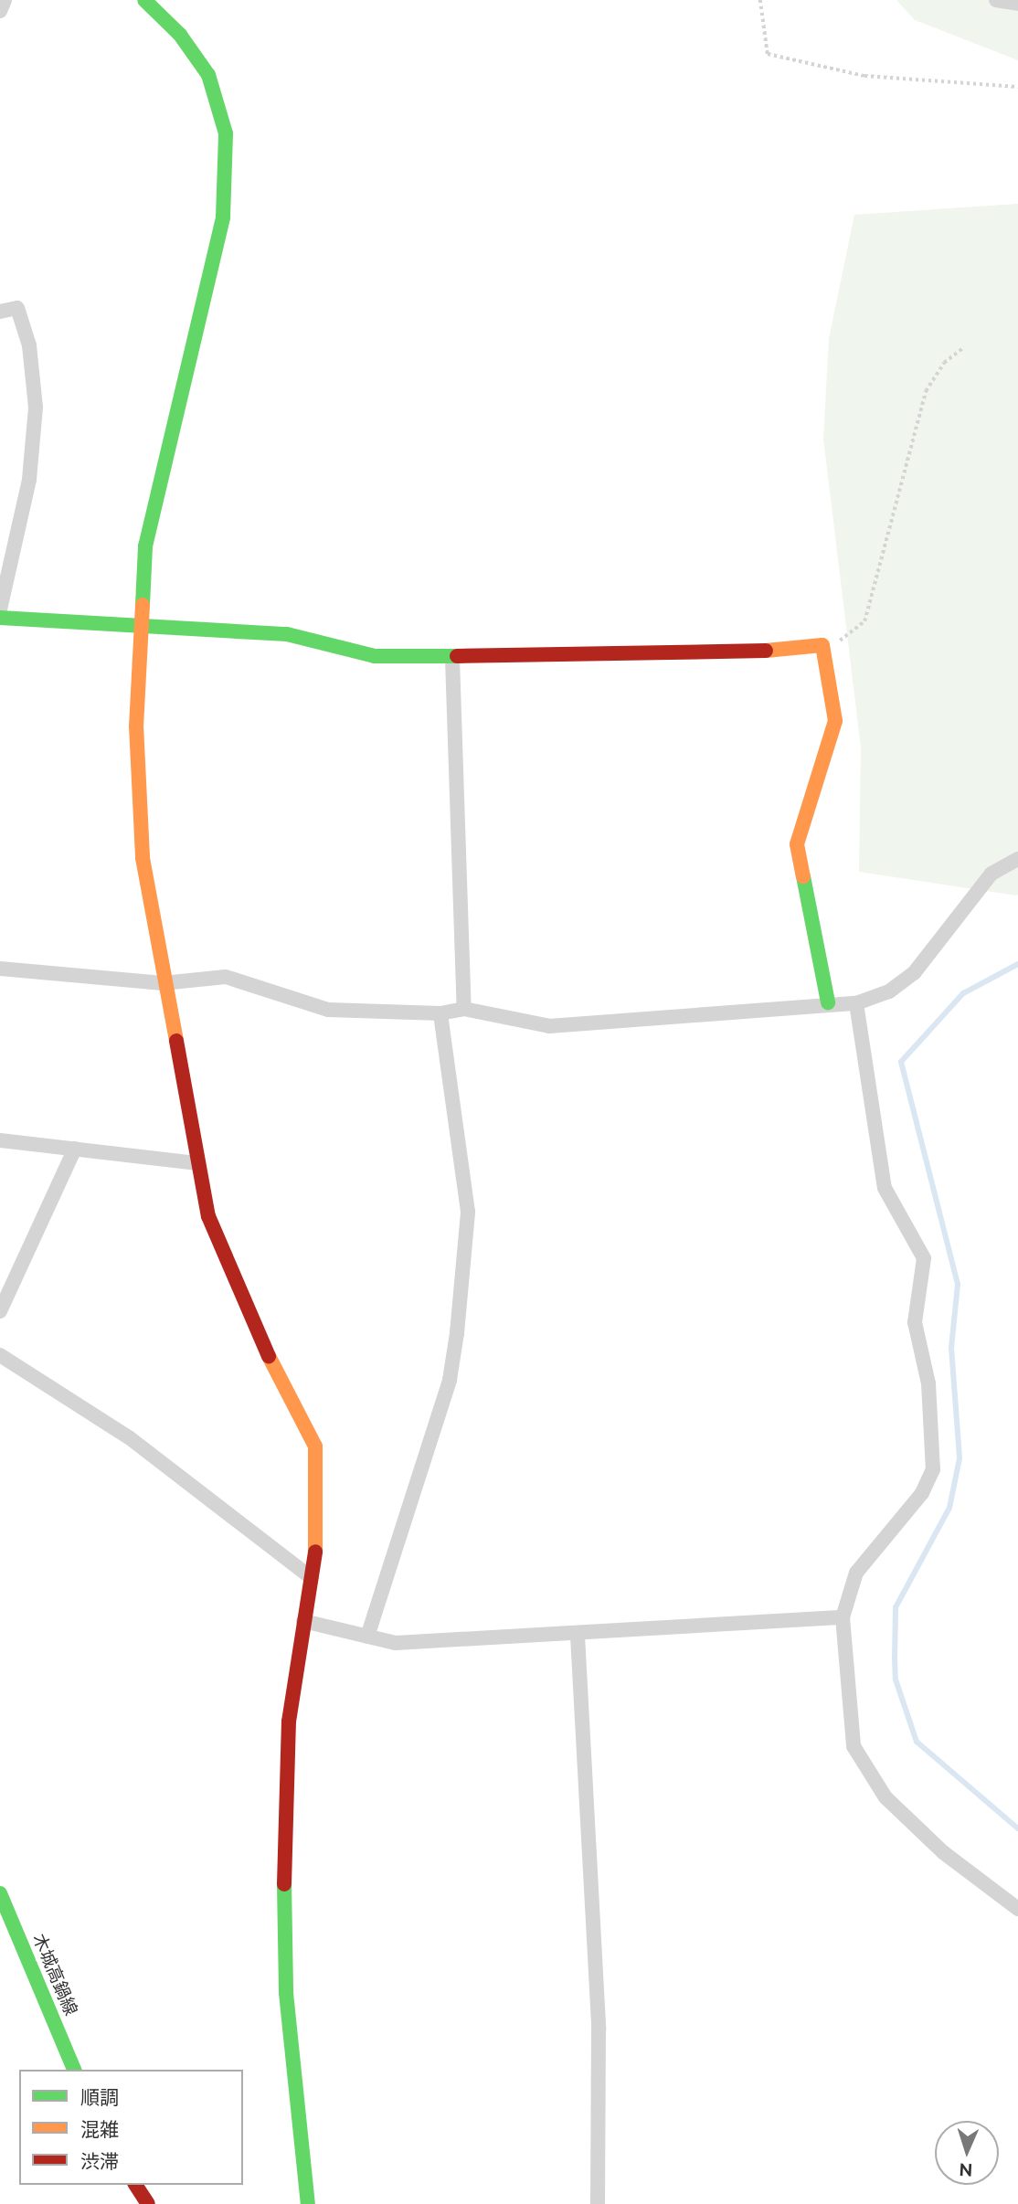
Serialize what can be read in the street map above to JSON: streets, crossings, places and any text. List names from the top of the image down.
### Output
{
  "streets": {
    "street": ["木城高鍋線"]
  },
  "legend": ["順調", "混雑", "渋滞"],
  "north": "bottom"
}
